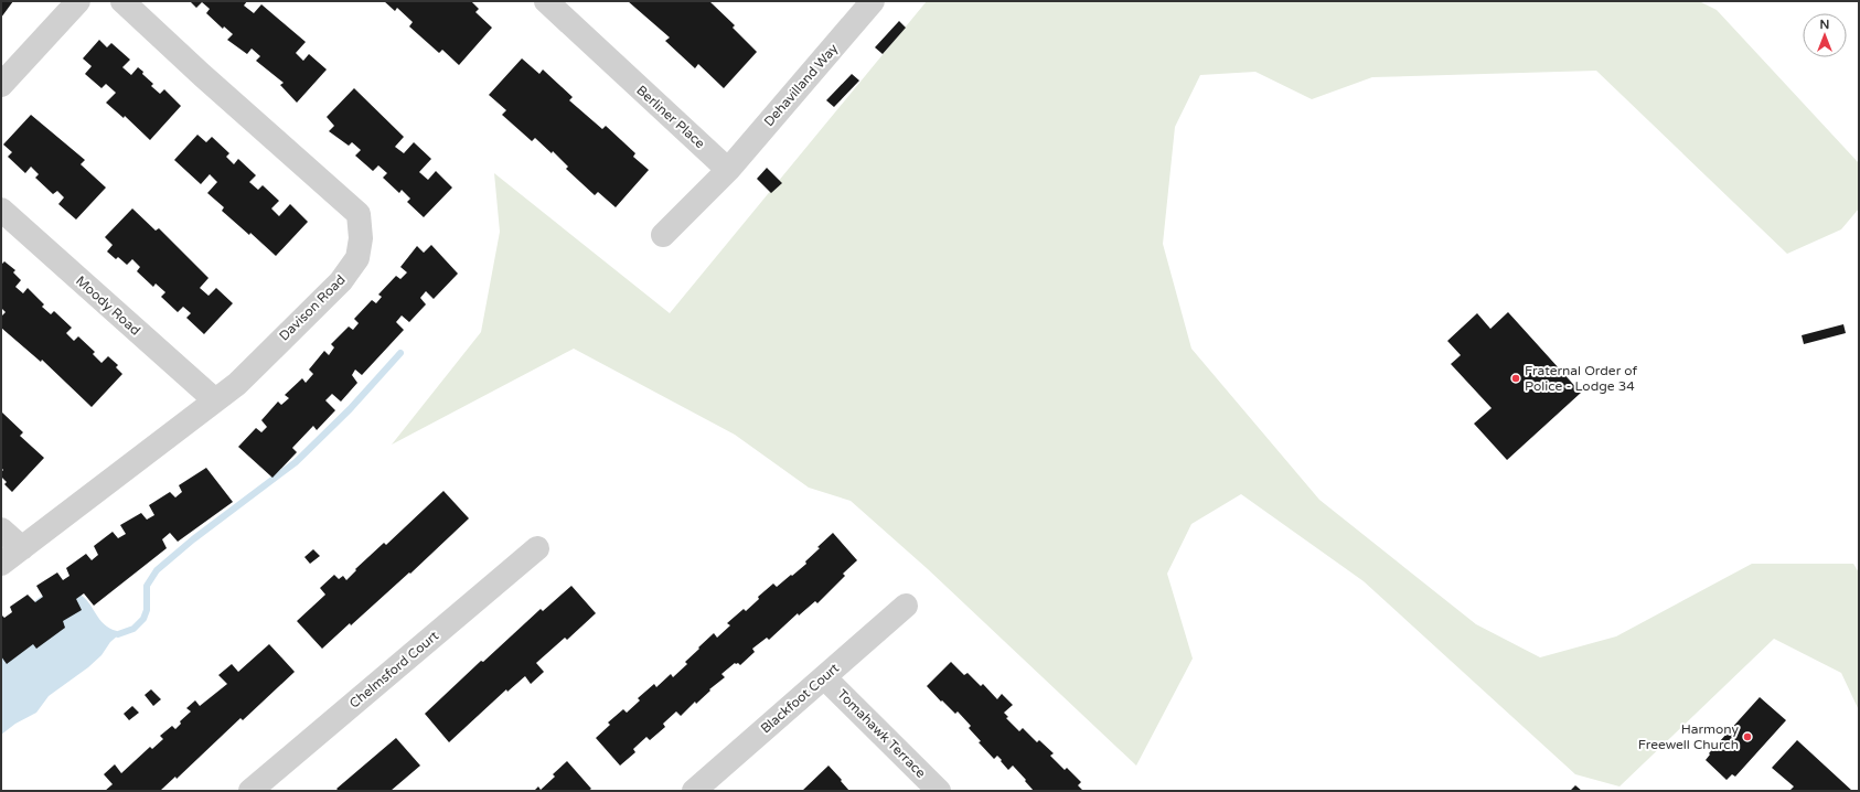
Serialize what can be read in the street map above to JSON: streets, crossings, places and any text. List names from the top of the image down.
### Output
{
  "streets": {
    "street": [
      "Dehavilland Way",
      "Berliner Place",
      "Moody Road",
      "Davison Road",
      "Chelmsford Court",
      "Blackfoot Court",
      "Tomahawk Terrace"
    ]
  },
  "crossings": [
    ["Dehavilland Way", "Berliner Place"],
    ["Moody Road", "Davison Road"],
    ["Blackfoot Court", "Tomahawk Terrace"]
  ],
  "places": ["Fraternal Order of Police - Lodge 34", "Harmony Freewell Church"],
  "north": "top"
}
